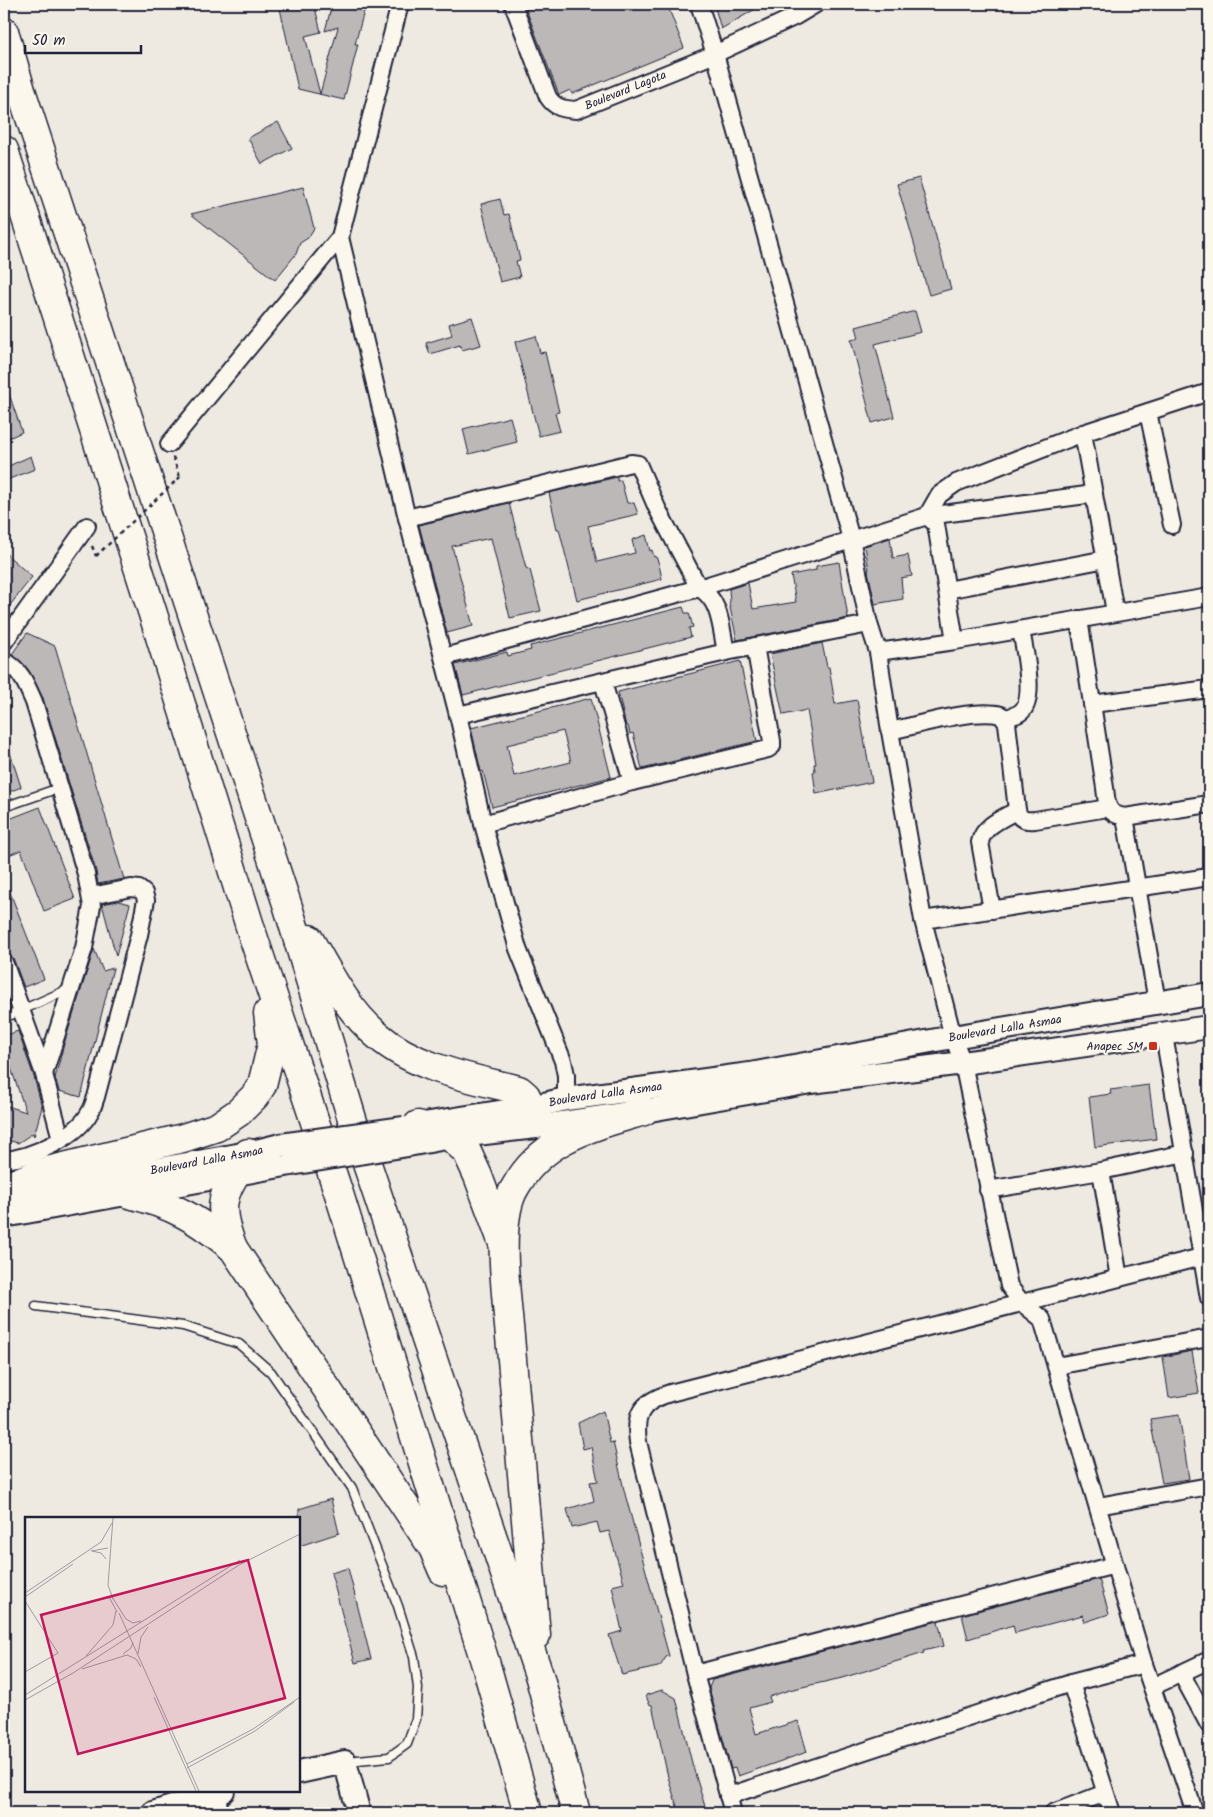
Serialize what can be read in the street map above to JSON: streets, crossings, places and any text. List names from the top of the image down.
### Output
{
  "streets": {
    "main road": ["Boulevard Lalla Asmaa"],
    "street": ["Boulevard Lagota"]
  },
  "places": {
    "transit": ["Anapec SM"]
  },
  "scale_bar": "50 m"
}
